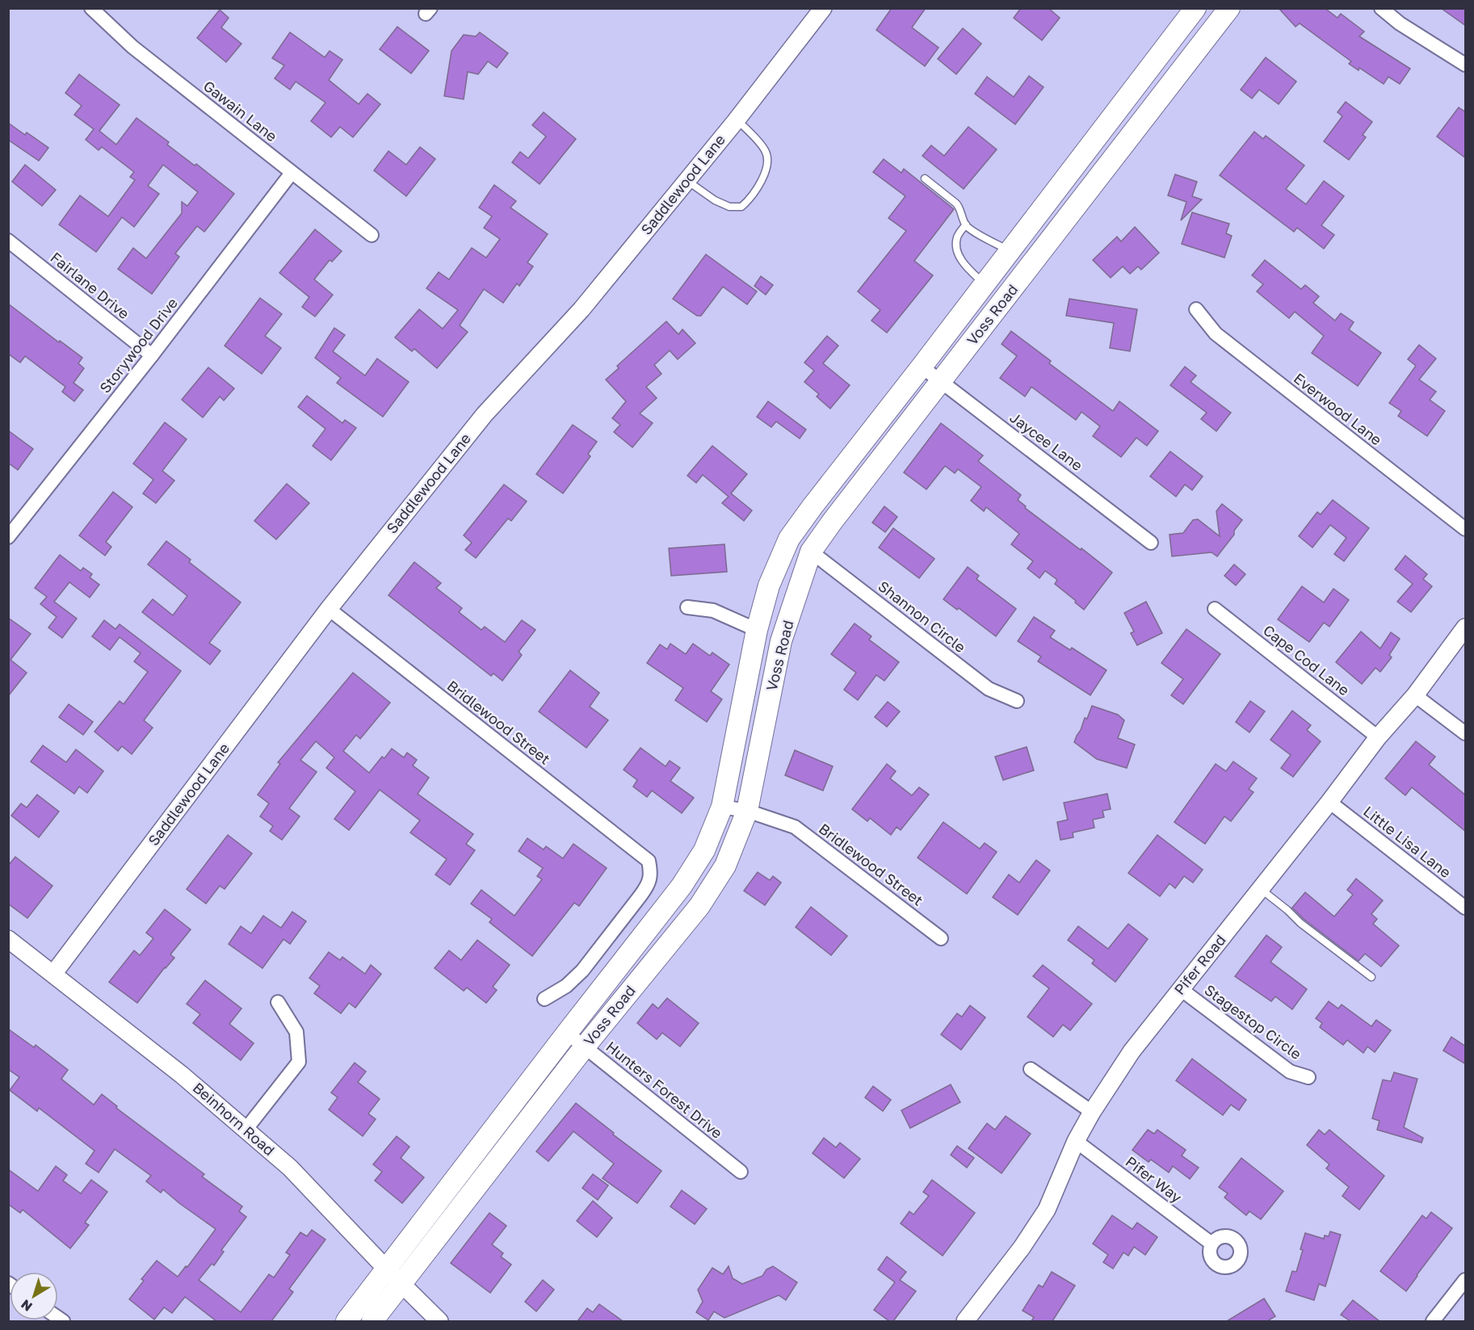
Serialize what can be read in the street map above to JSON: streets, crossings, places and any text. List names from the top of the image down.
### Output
{
  "streets": {
    "main road": ["Voss Road"],
    "street": [
      "Gawain Lane",
      "Saddlewood Lane",
      "Fairlane Drive",
      "Storywood Drive",
      "Everwood Lane",
      "Jaycee Lane",
      "Shannon Circle",
      "Cape Cod Lane",
      "Bridlewood Street",
      "Little Lisa Lane",
      "Pifer Road",
      "Stagestop Circle",
      "Hunters Forest Drive",
      "Beinhorn Road",
      "Pifer Way"
    ]
  },
  "crossings": [
    ["Gawain Lane", "Storywood Drive"],
    ["Saddlewood Lane", "Bridlewood Street"],
    ["Saddlewood Lane", "Beinhorn Road"],
    ["Fairlane Drive", "Storywood Drive"],
    ["Voss Road", "Jaycee Lane"],
    ["Voss Road", "Shannon Circle"],
    ["Voss Road", "Bridlewood Street"],
    ["Voss Road", "Hunters Forest Drive"],
    ["Voss Road", "Beinhorn Road"],
    ["Cape Cod Lane", "Pifer Road"],
    ["Little Lisa Lane", "Pifer Road"],
    ["Pifer Road", "Stagestop Circle"],
    ["Pifer Road", "Pifer Way"]
  ],
  "north": "bottom left"
}
